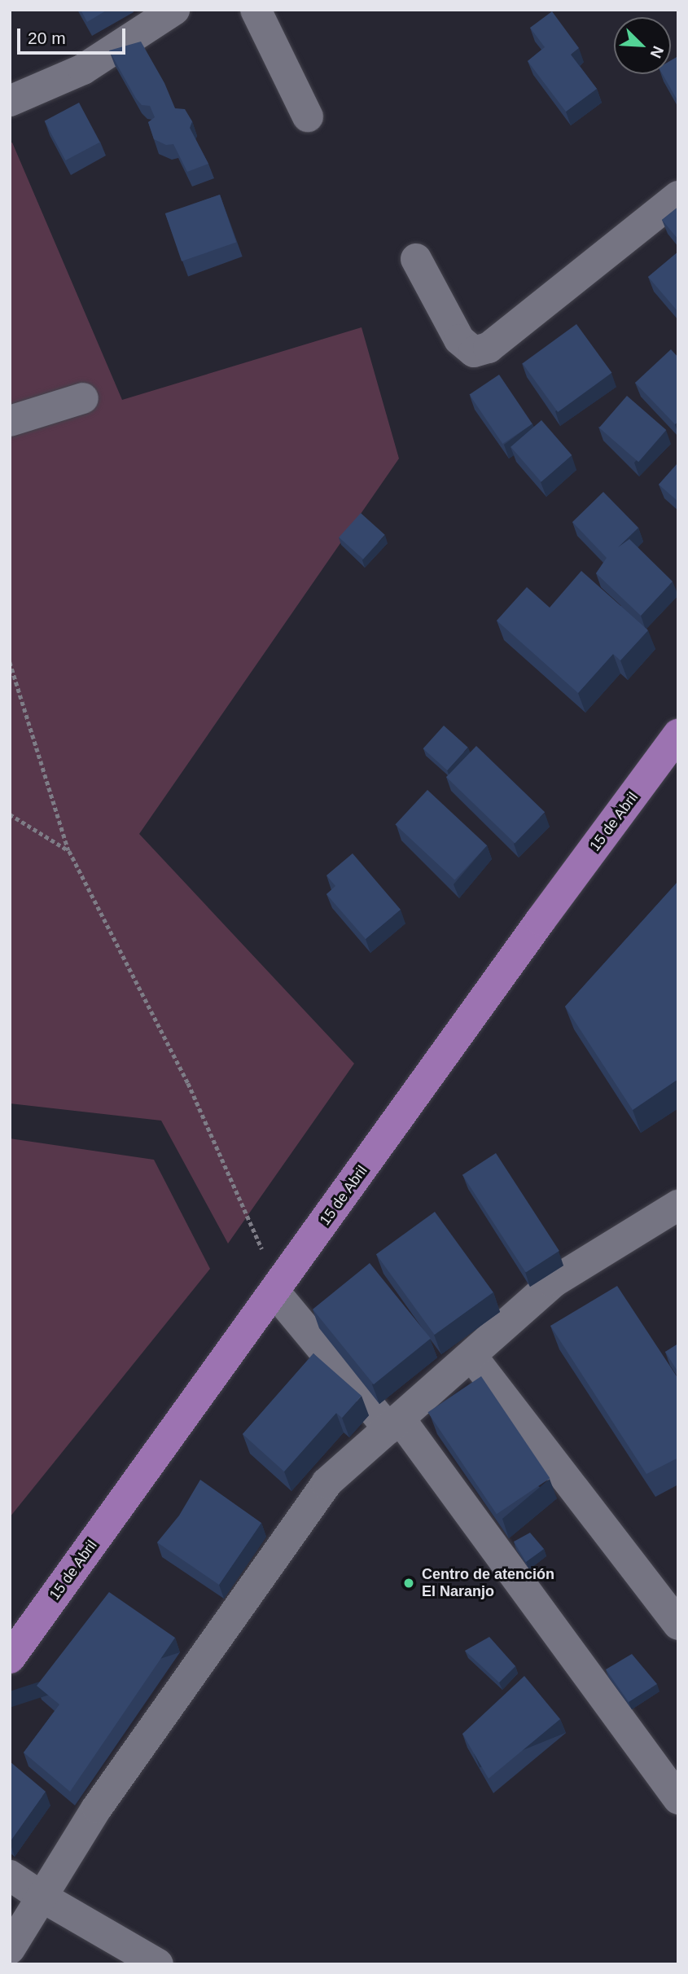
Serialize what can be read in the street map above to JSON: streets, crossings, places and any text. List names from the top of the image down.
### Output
{
  "streets": {
    "main road": ["15 de Abril"]
  },
  "places": ["Centro de atención El Naranjo"],
  "scale_bar": "20 m",
  "north": "bottom right"
}
